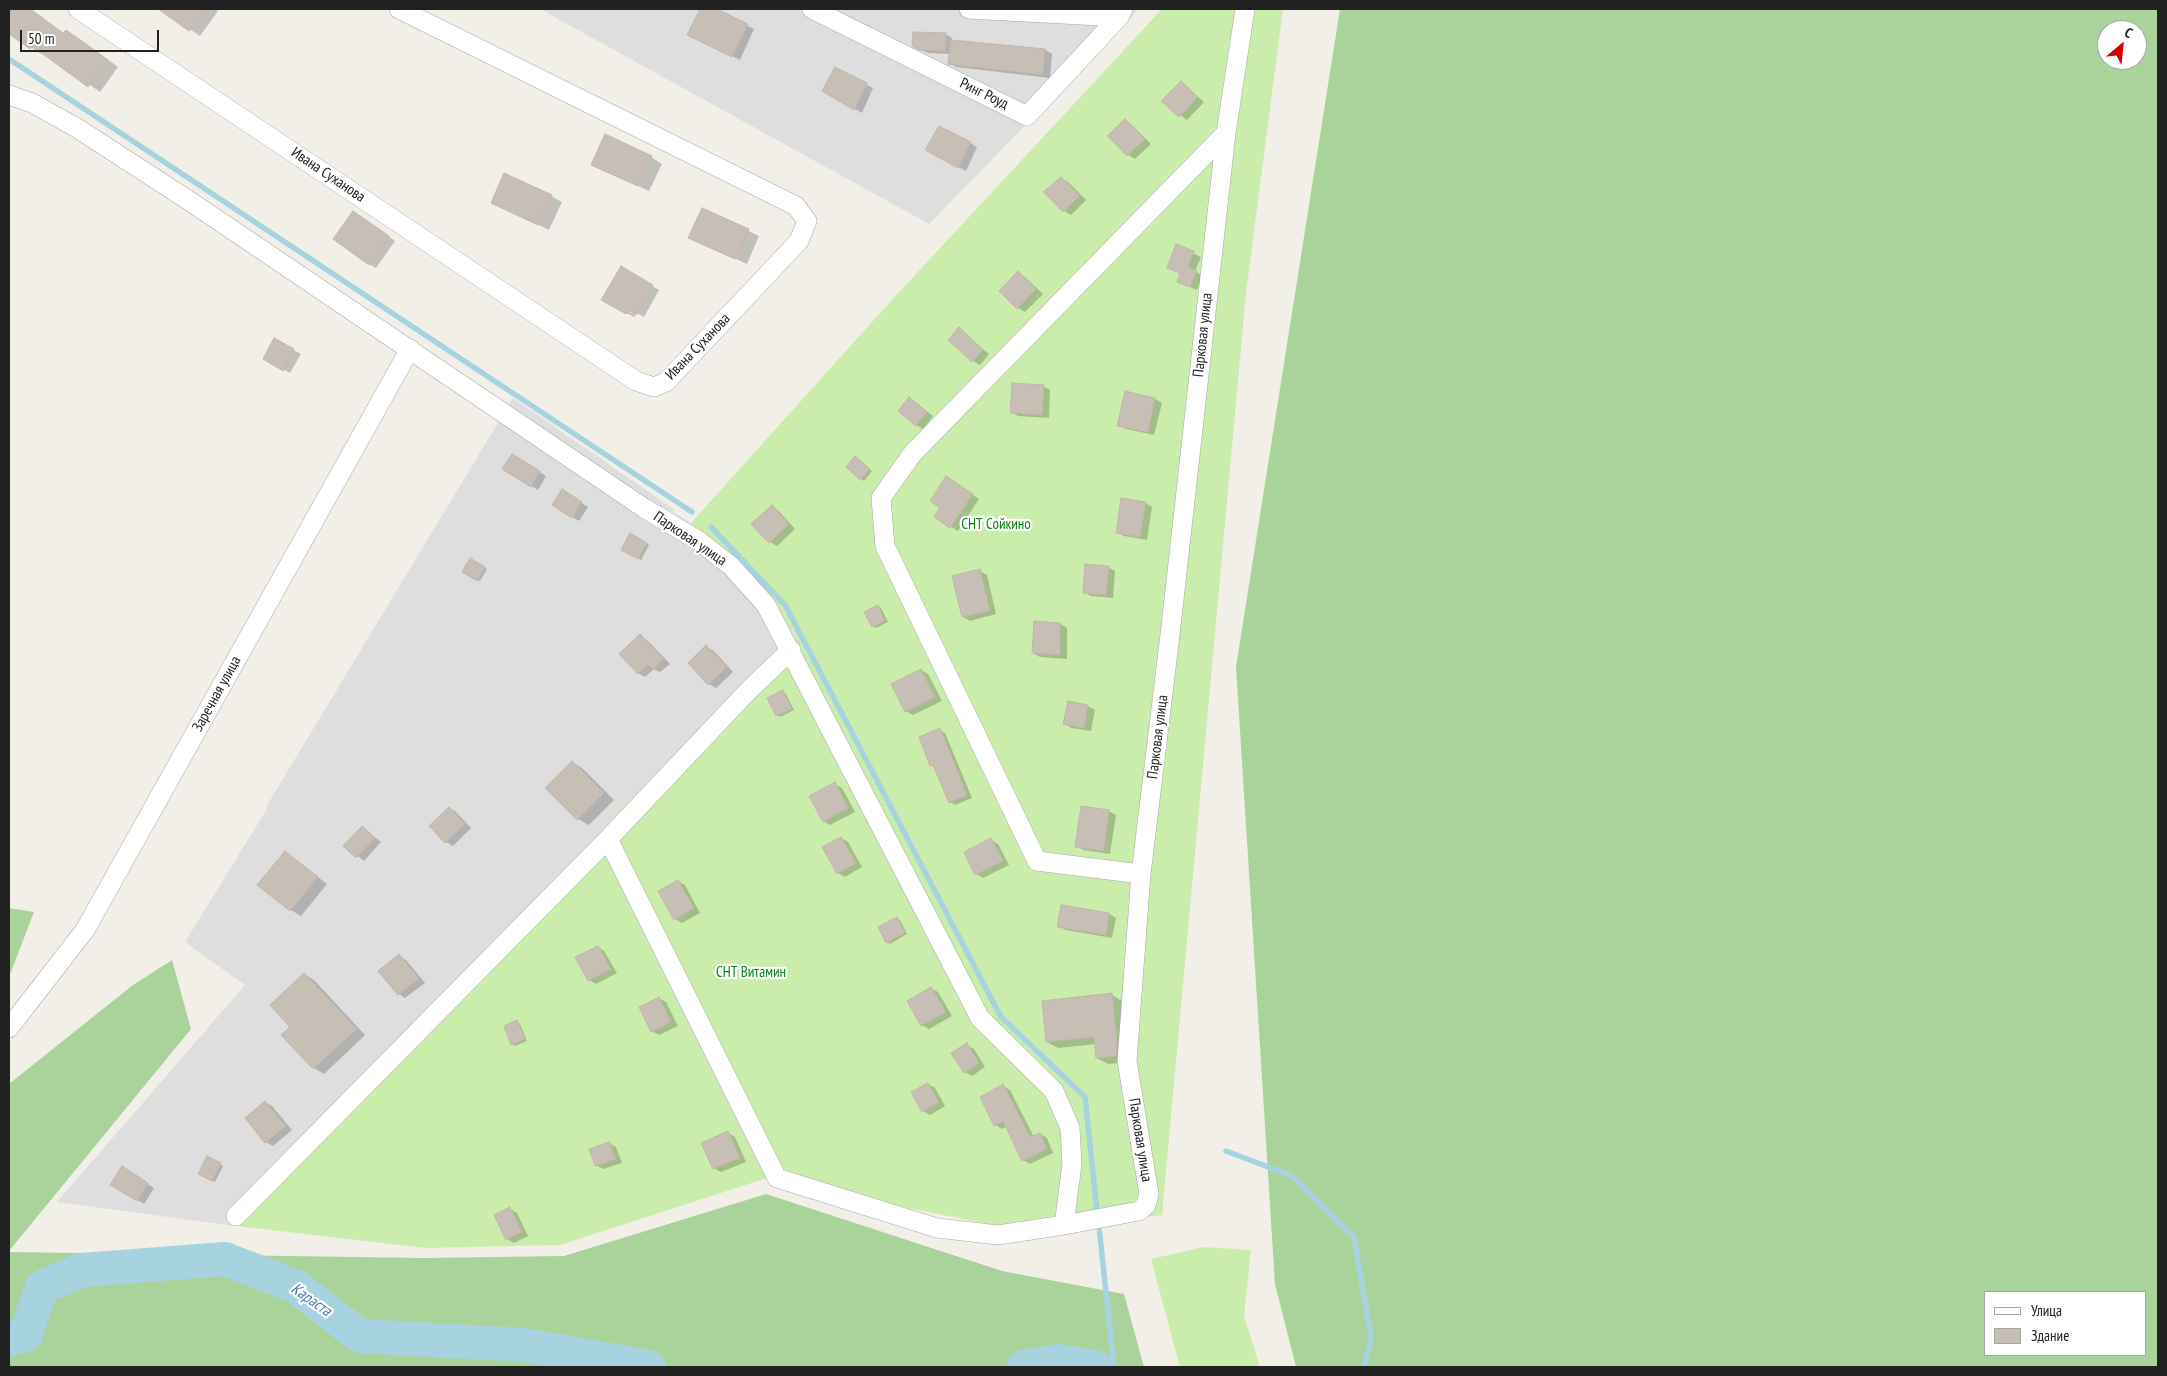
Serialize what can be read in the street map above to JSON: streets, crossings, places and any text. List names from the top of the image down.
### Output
{
  "streets": {
    "street": [
      "Ринг Роуд",
      "Ивана Суханова",
      "Парковая улица",
      "Заречная улица"
    ]
  },
  "crossings": [
    ["Парковая улица", "Заречная улица"]
  ],
  "water": ["Караста"],
  "parks": ["СНТ Сойкино", "СНТ Витамин"],
  "legend": ["Улица", "Здание"],
  "scale_bar": "50 m",
  "north": "top right"
}
